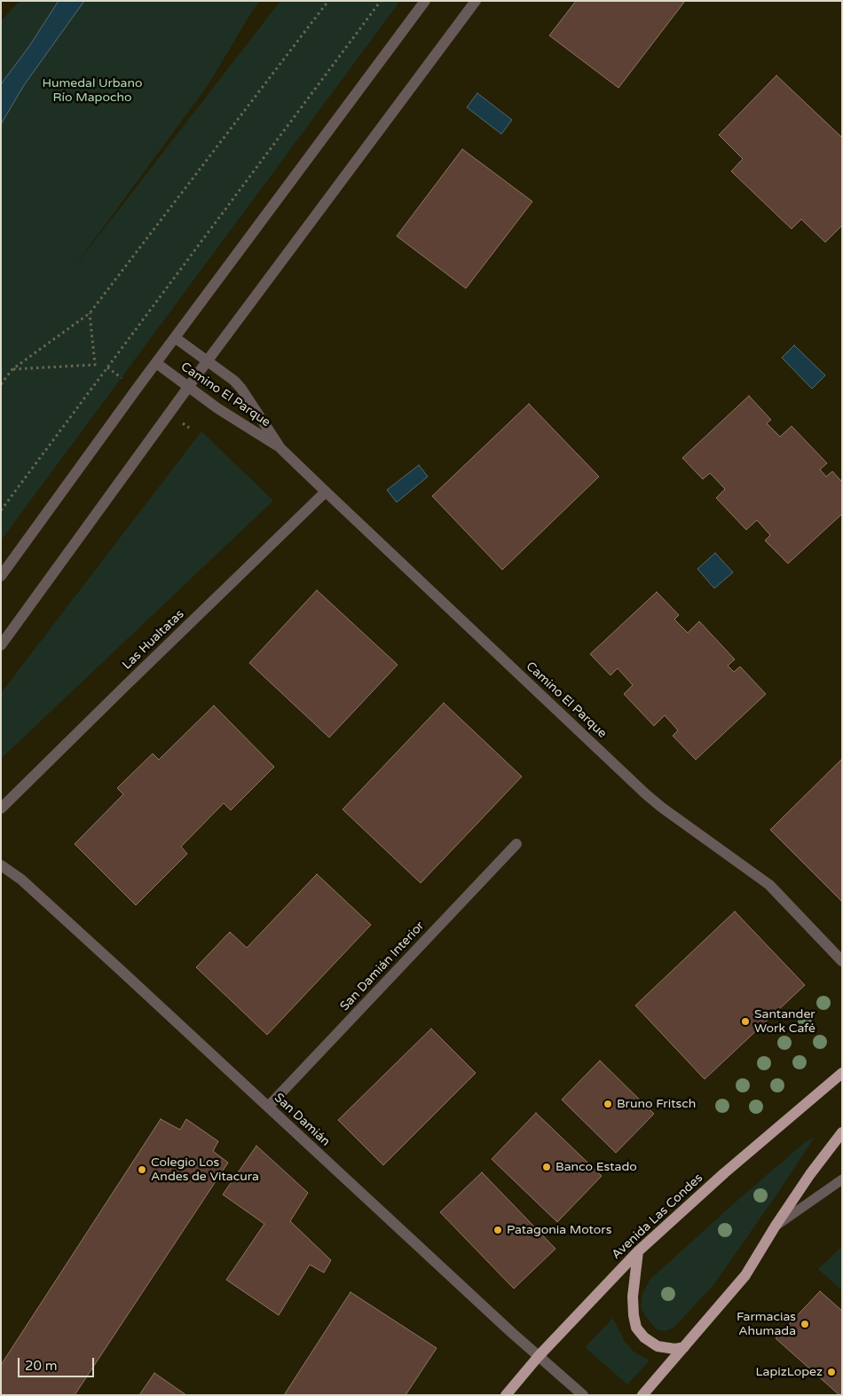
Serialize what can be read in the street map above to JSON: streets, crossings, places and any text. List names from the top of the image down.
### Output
{
  "streets": {
    "main road": ["Avenida Las Condes"],
    "street": [
      "Camino El Parque",
      "Las Hualtatas",
      "San Damián Interior",
      "San Damián"
    ]
  },
  "crossings": [
    ["Camino El Parque", "Las Hualtatas"],
    ["San Damián Interior", "San Damián"],
    ["San Damián", "Avenida Las Condes"]
  ],
  "parks": ["Humedal Urbano Río Mapocho"],
  "places": [
    "Santander Work Café",
    "Bruno Fritsch",
    "Banco Estado",
    "Colegio Los Andes de Vitacura",
    "Patagonia Motors",
    "Farmacias Ahumada",
    "LapizLopez"
  ],
  "scale_bar": "20 m"
}
